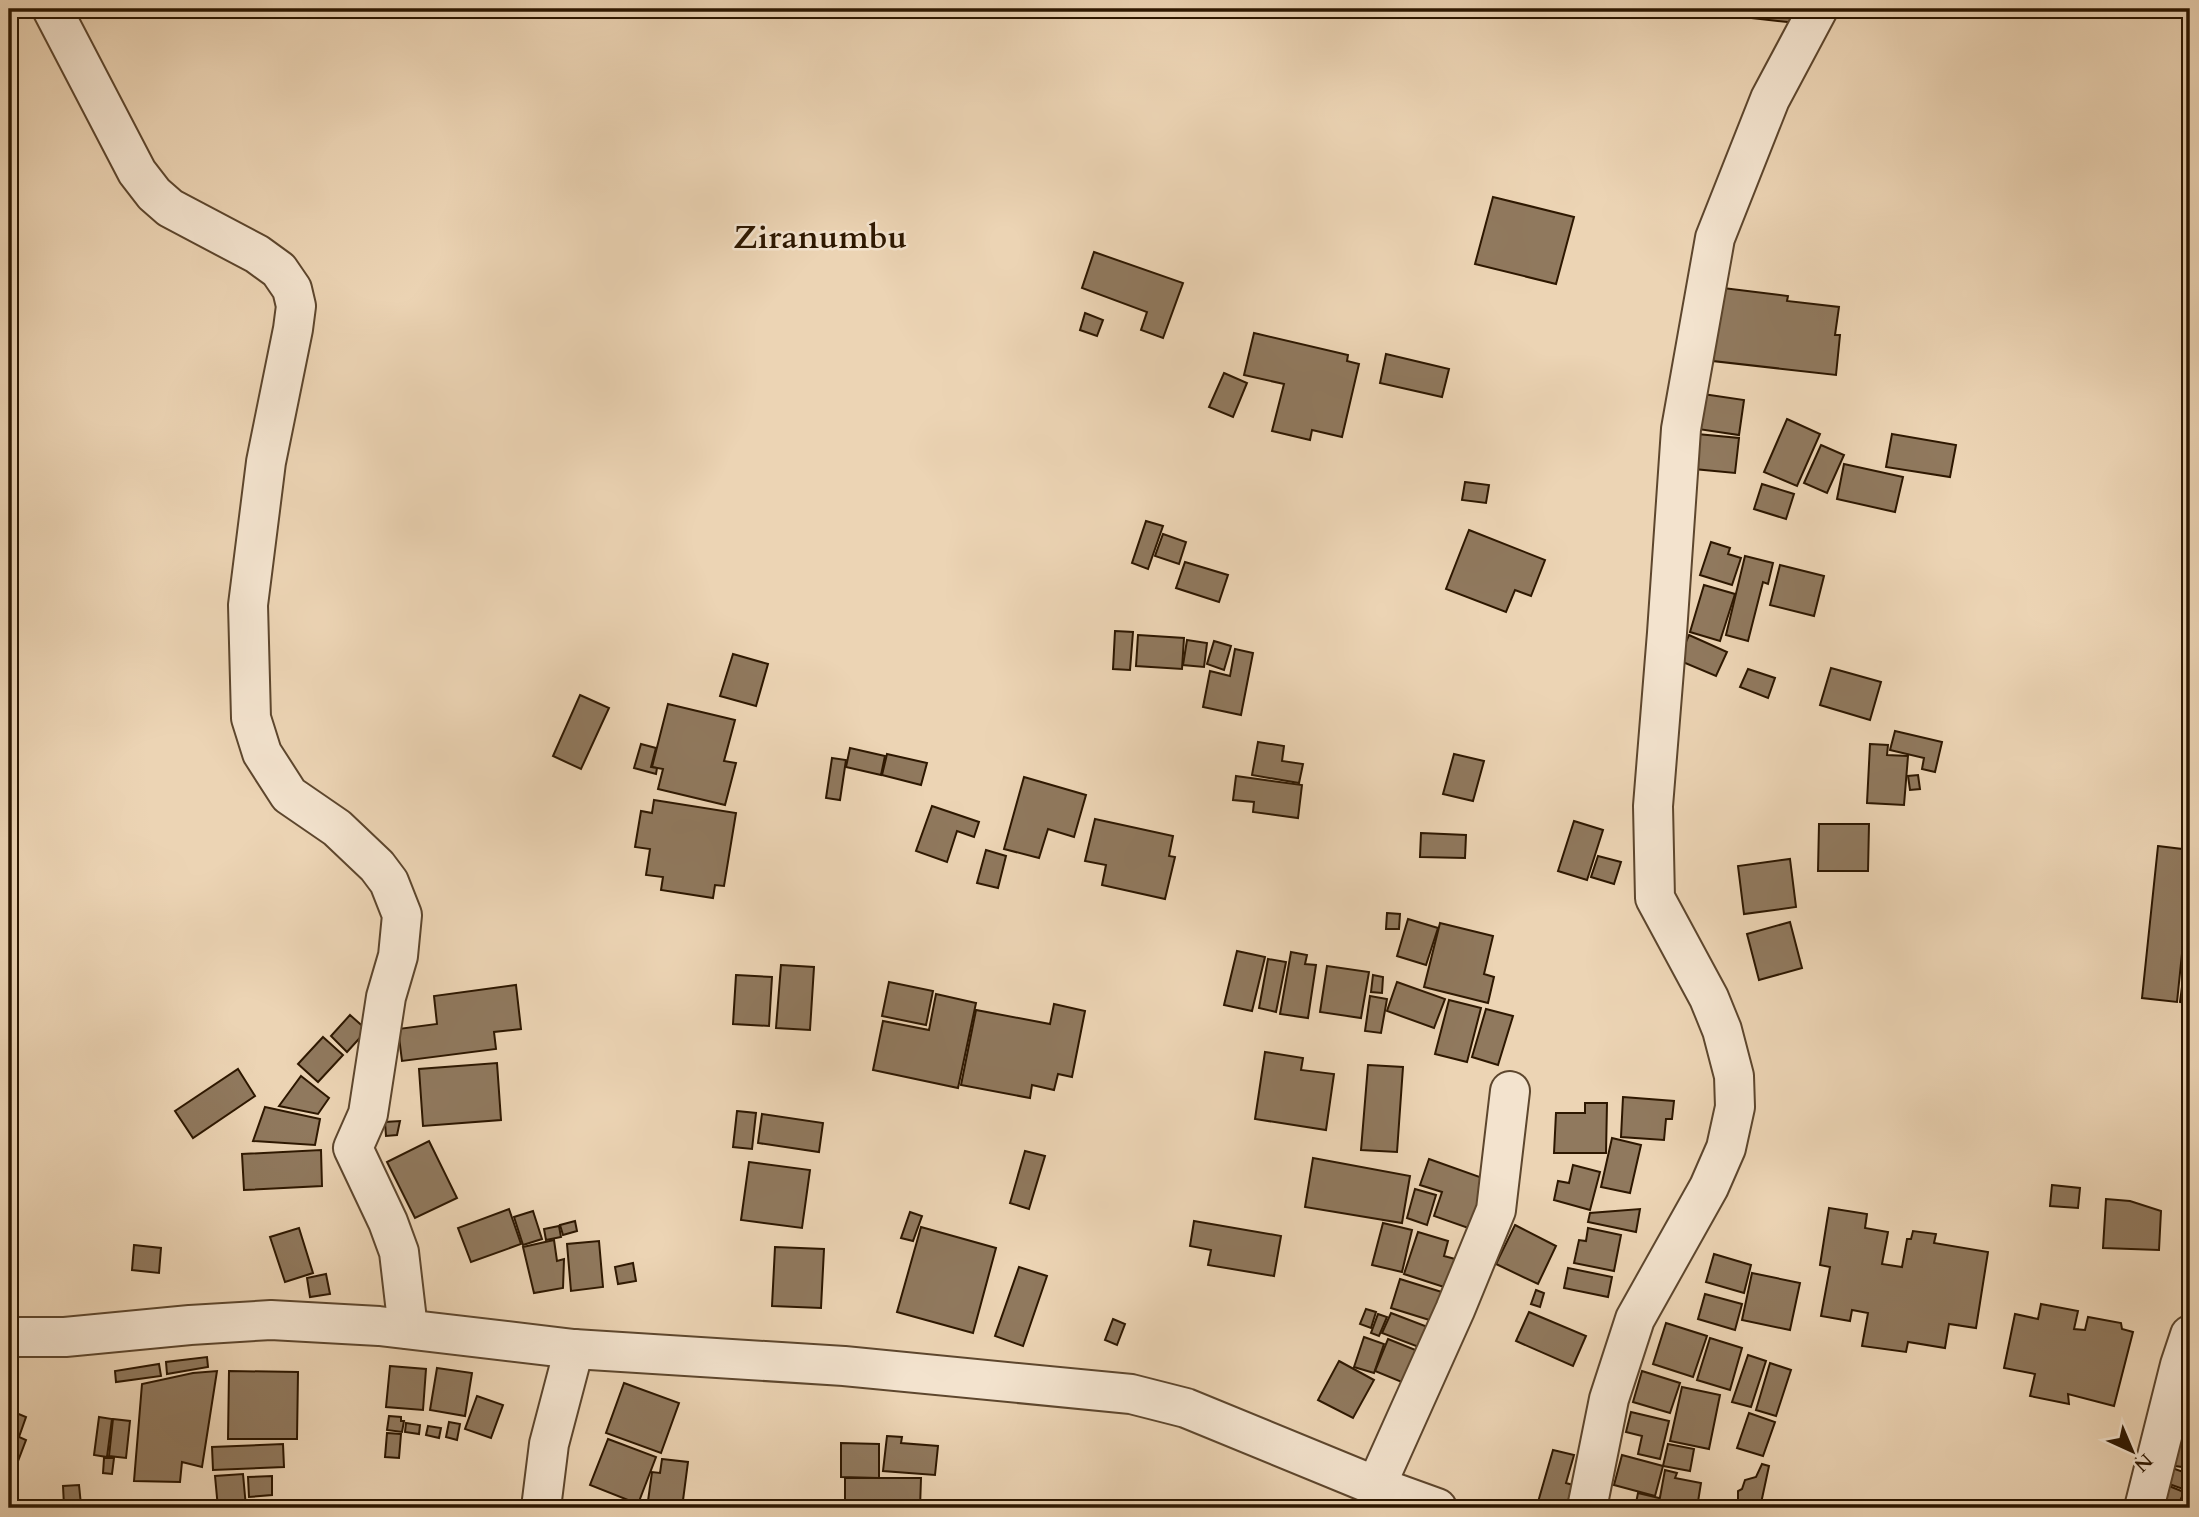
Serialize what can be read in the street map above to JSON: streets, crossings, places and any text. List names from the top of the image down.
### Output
{
  "districts": ["Ziranumbu"],
  "north": "bottom right"
}
